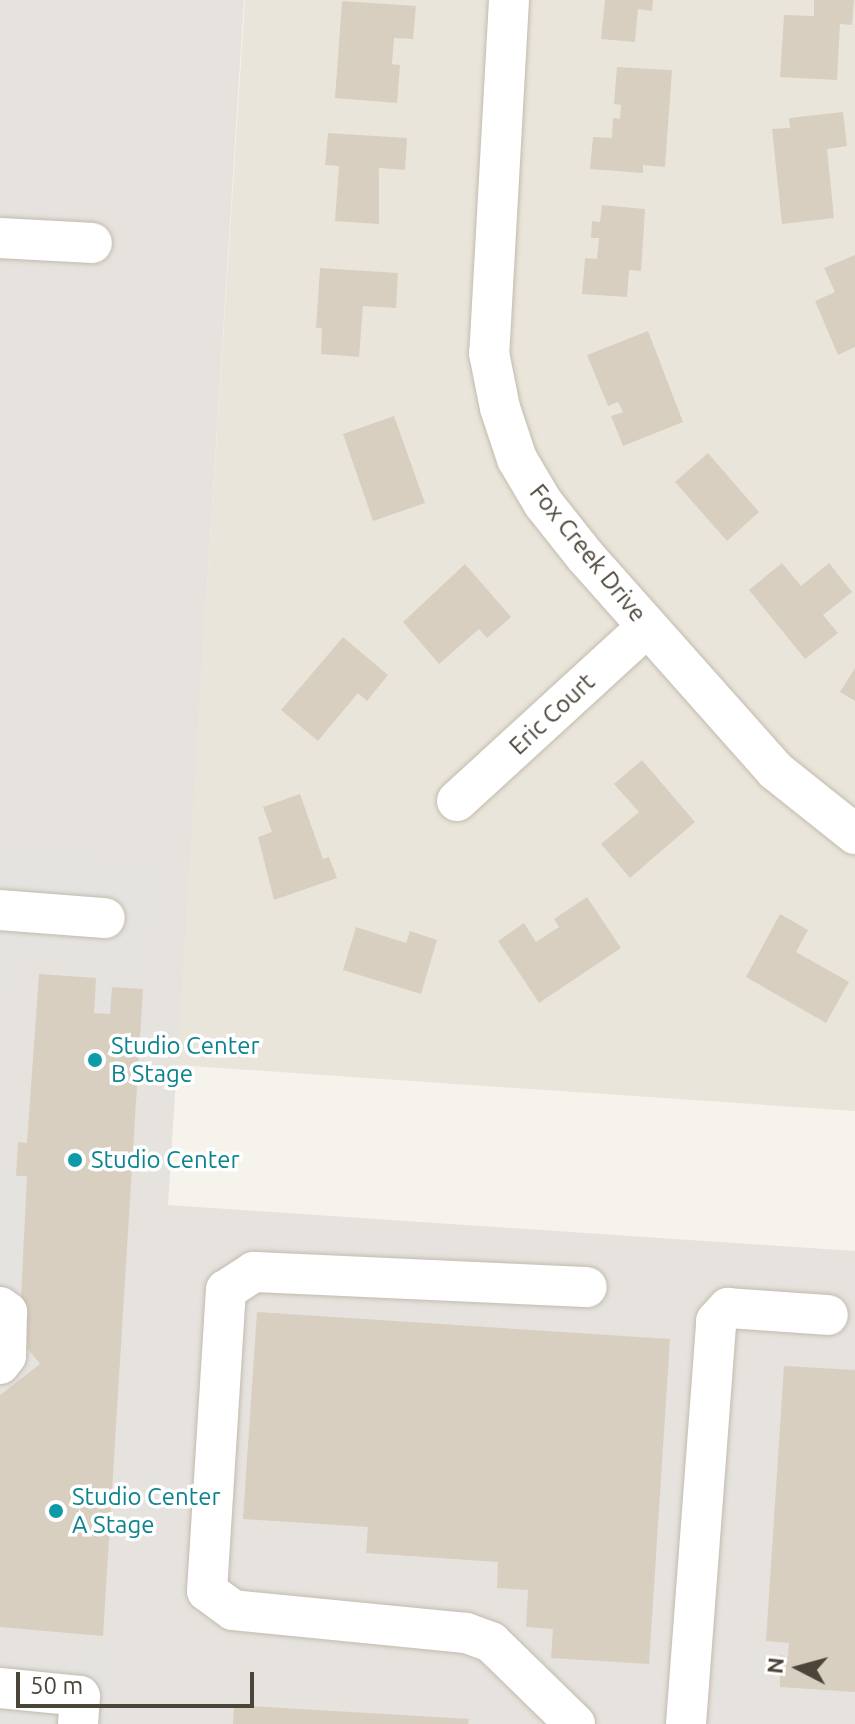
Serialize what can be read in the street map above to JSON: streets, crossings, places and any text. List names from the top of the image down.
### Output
{
  "streets": {
    "street": ["Fox Creek Drive", "Eric Court"]
  },
  "crossings": [
    ["Fox Creek Drive", "Eric Court"]
  ],
  "places": ["Studio Center B Stage", "Studio Center", "Studio Center A Stage"],
  "scale_bar": "50 m",
  "north": "left"
}
